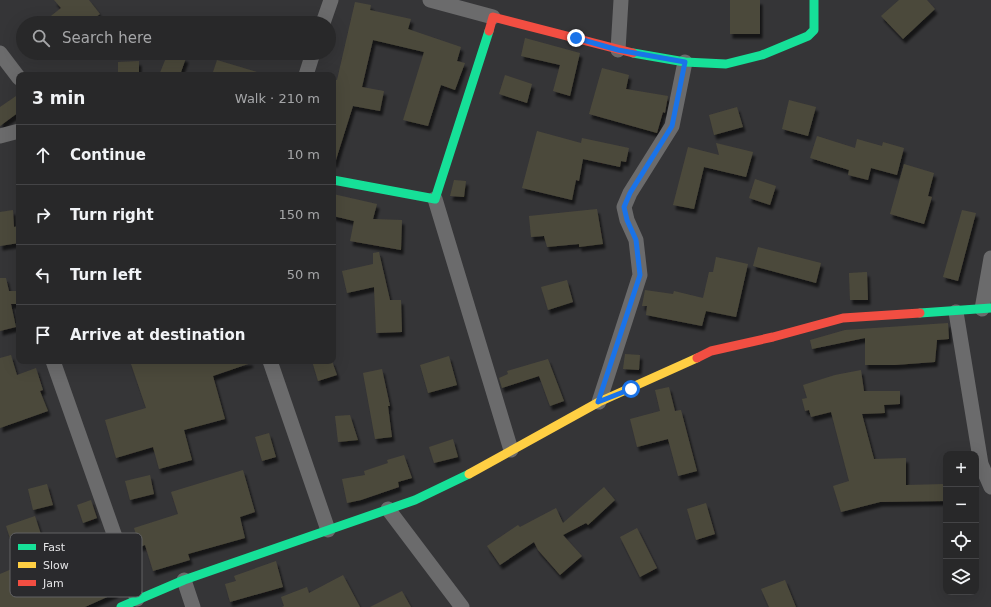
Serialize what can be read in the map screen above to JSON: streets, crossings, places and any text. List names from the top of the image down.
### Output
{
  "legend": ["Fast", "Slow", "Jam"],
  "page": {
    "search": "Search here",
    "heading": ["3 min", "Walk · 210 m"],
    "list": [
      ["Continue", "10 m"],
      ["Turn right", "150 m"],
      ["Turn left", "50 m"],
      "Arrive at destination"
    ],
    "map_buttons": ["+", "−"]
  }
}
